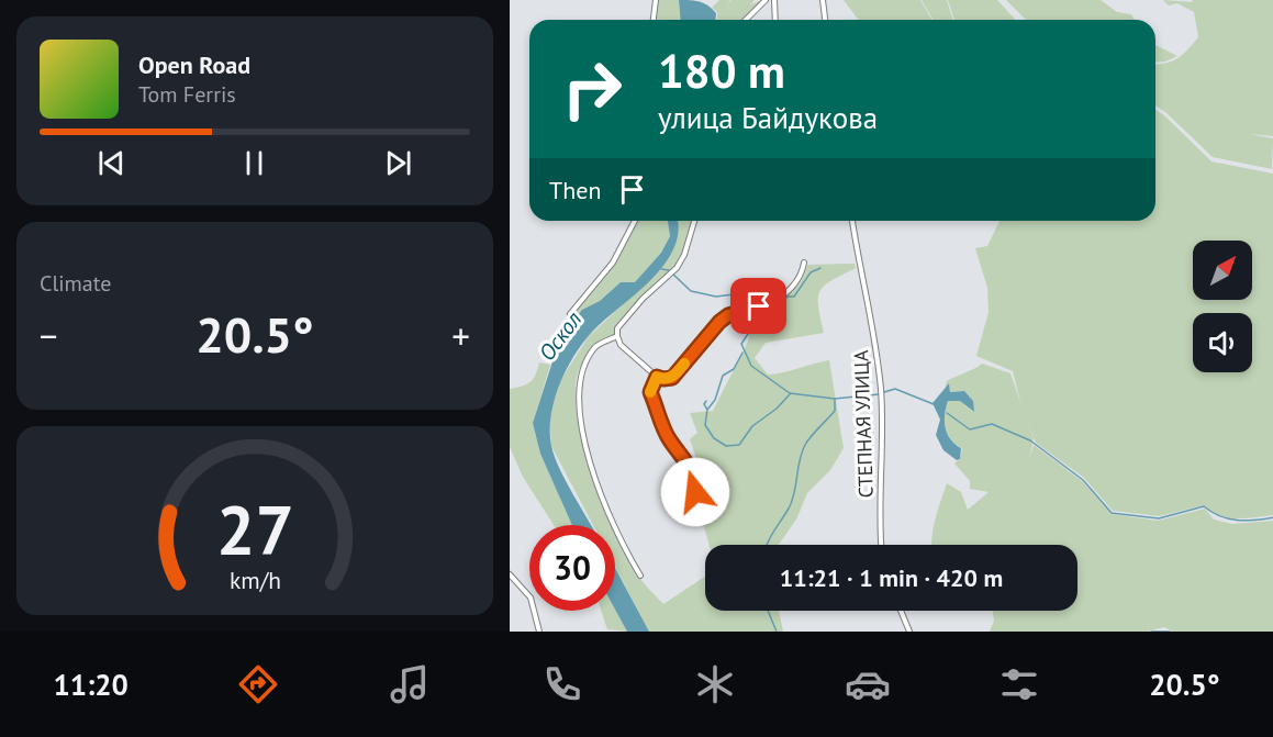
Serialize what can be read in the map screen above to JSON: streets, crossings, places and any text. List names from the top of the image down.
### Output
{
  "streets": {
    "street": ["СТЕПНАЯ УЛИЦА"]
  },
  "water": ["Оскол"],
  "north": "top right",
  "page": {
    "turn": ["180 m", "улица Байдукова"],
    "song": ["Open Road", "Tom Ferris"],
    "then": "Then",
    "tile": "Climate",
    "heat": ["−", "20.5°", "+"],
    "limit": "30",
    "trip": "11:21 · 1 min · 420 m",
    "tabs": ["11:20", "20.5°"],
    "gauge": ["27", "km/h"]
  }
}
